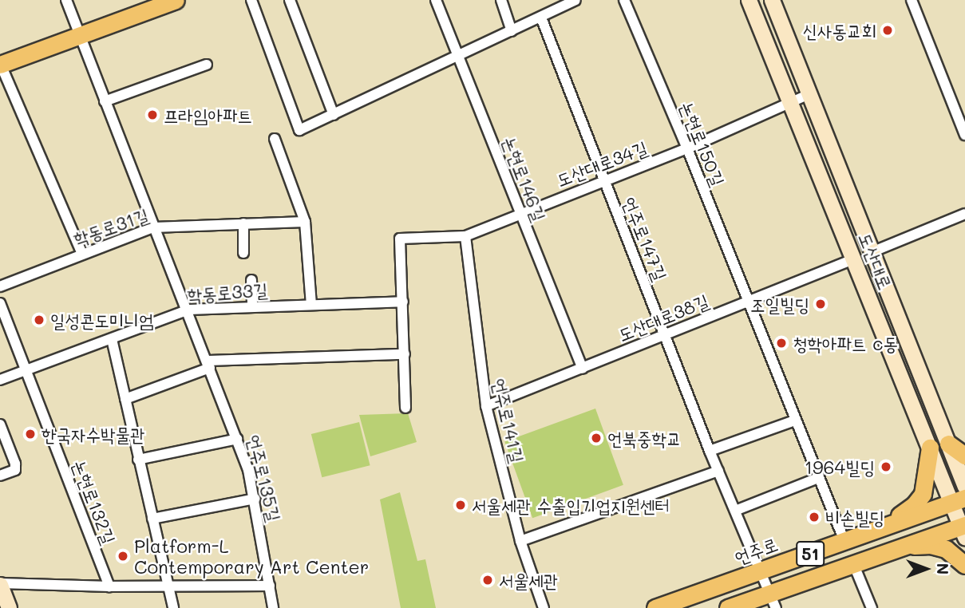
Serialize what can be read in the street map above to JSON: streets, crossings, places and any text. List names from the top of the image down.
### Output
{
  "streets": {
    "main road": ["도산대로", "언주로", "51"],
    "street": [
      "논현로150길",
      "도산대로34길",
      "논현로146길",
      "학동로31길",
      "언주로147길",
      "학동로33길",
      "도산대로38길",
      "언주로141길",
      "언주로135길",
      "논현로132길"
    ]
  },
  "crossings": [
    ["논현로150길", "도산대로34길"],
    ["논현로150길", "도산대로38길"],
    ["논현로150길", "언주로"],
    ["도산대로34길", "논현로146길"],
    ["도산대로34길", "언주로147길"],
    ["도산대로34길", "도산대로"],
    ["도산대로34길", "학동로33길"],
    ["도산대로34길", "언주로141길"],
    ["논현로146길", "도산대로38길"],
    ["학동로31길", "언주로135길"],
    ["언주로147길", "도산대로38길"],
    ["언주로147길", "언주로"],
    ["언주로147길", "51"],
    ["도산대로", "도산대로38길"],
    ["도산대로", "언주로"],
    ["도산대로", "51"],
    ["학동로33길", "언주로135길"],
    ["학동로33길", "논현로132길"],
    ["도산대로38길", "언주로141길"]
  ],
  "places": [
    "신사동교회",
    "프라임아파트",
    "조일빌딩",
    "일성콘도미니엄",
    "청학아파트 c동",
    "한국자수박물관",
    "언북중학교",
    "1964빌딩",
    "서울세관 수출입기업지원센터",
    "비손빌딩",
    "Platform-L Contemporary Art Center",
    "서울세관"
  ],
  "north": "right"
}
